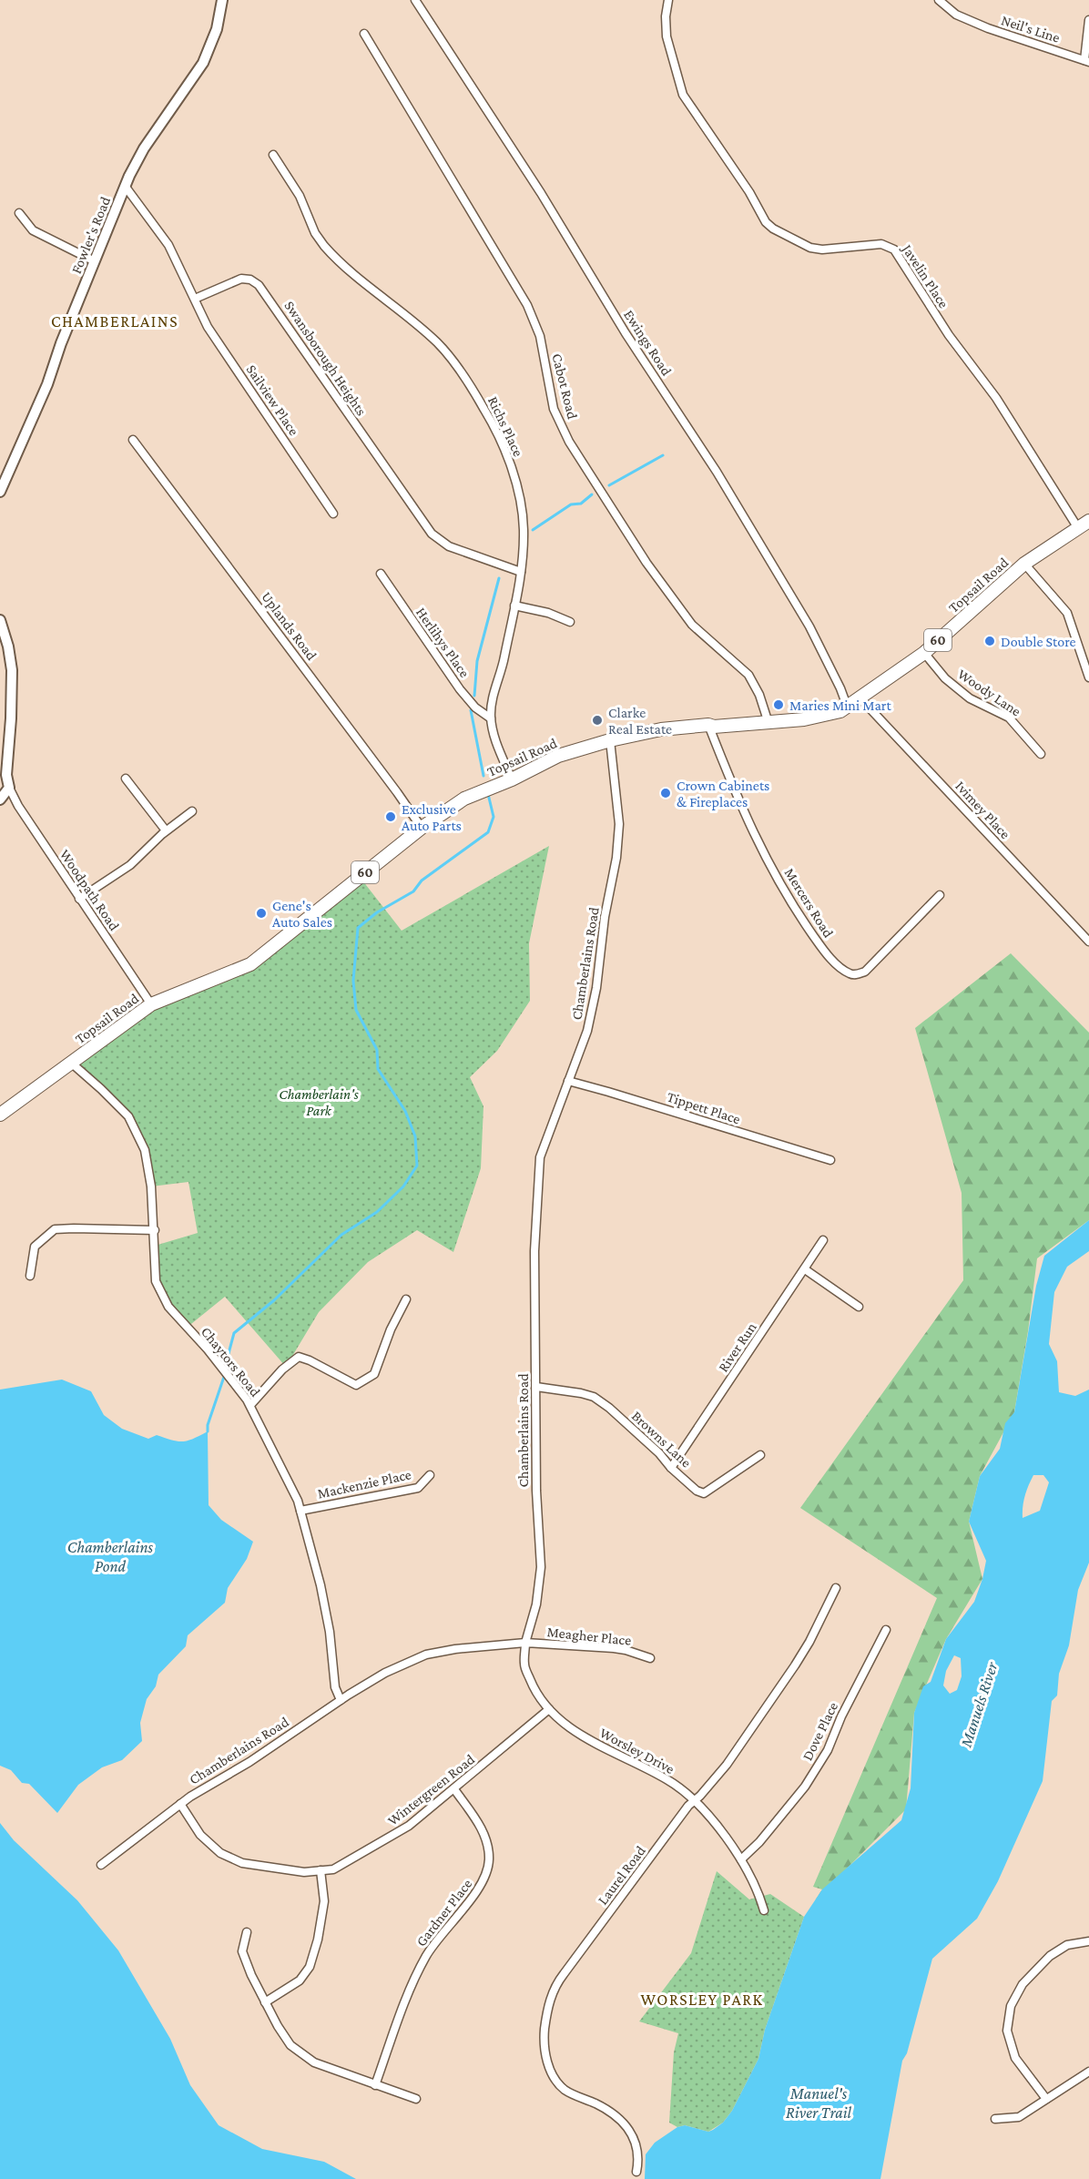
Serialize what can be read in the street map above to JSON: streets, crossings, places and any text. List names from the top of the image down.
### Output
{
  "streets": {
    "main road": ["Topsail Road", "60"],
    "street": [
      "Neil's Line",
      "Fowler's Road",
      "Javelin Place",
      "Ewings Road",
      "Swansborough Heights",
      "Cabot Road",
      "Sailview Place",
      "Richs Place",
      "Uplands Road",
      "Herlihys Place",
      "Woody Lane",
      "Ivimey Place",
      "Woodpath Road",
      "Mercers Road",
      "Chamberlains Road",
      "Tippett Place",
      "River Run",
      "Chaytors Road",
      "Browns Lane",
      "Mackenzie Place",
      "Meagher Place",
      "Dove Place",
      "Worsley Drive",
      "Wintergreen Road",
      "Laurel Road",
      "Gardner Place"
    ]
  },
  "crossings": [
    ["Javelin Place", "Topsail Road"],
    ["Ewings Road", "Topsail Road"],
    ["Swansborough Heights", "Sailview Place"],
    ["Swansborough Heights", "Richs Place"],
    ["Cabot Road", "Topsail Road"],
    ["Richs Place", "Topsail Road"],
    ["Richs Place", "Herlihys Place"],
    ["Topsail Road", "Uplands Road"],
    ["Topsail Road", "Woody Lane"],
    ["Topsail Road", "Ivimey Place"],
    ["Topsail Road", "Woodpath Road"],
    ["Topsail Road", "Mercers Road"],
    ["Topsail Road", "Chamberlains Road"],
    ["Topsail Road", "Chaytors Road"],
    ["Chamberlains Road", "Tippett Place"],
    ["Chamberlains Road", "Chaytors Road"],
    ["Chamberlains Road", "Browns Lane"],
    ["Chamberlains Road", "Meagher Place"],
    ["Chamberlains Road", "Worsley Drive"],
    ["Chamberlains Road", "Wintergreen Road"],
    ["River Run", "Browns Lane"],
    ["Chaytors Road", "Mackenzie Place"],
    ["Meagher Place", "Worsley Drive"],
    ["Dove Place", "Worsley Drive"],
    ["Worsley Drive", "Wintergreen Road"],
    ["Worsley Drive", "Laurel Road"],
    ["Wintergreen Road", "Gardner Place"]
  ],
  "districts": ["CHAMBERLAINS", "WORSLEY PARK"],
  "water": ["Chamberlains Pond", "Manuels River", "Manuel's River Trail"],
  "parks": ["Chamberlain's Park"],
  "places": [
    "Double Store",
    "Maries Mini Mart",
    "Clarke Real Estate",
    "Crown Cabinets & Fireplaces",
    "Exclusive Auto Parts",
    "Gene's Auto Sales"
  ]
}
